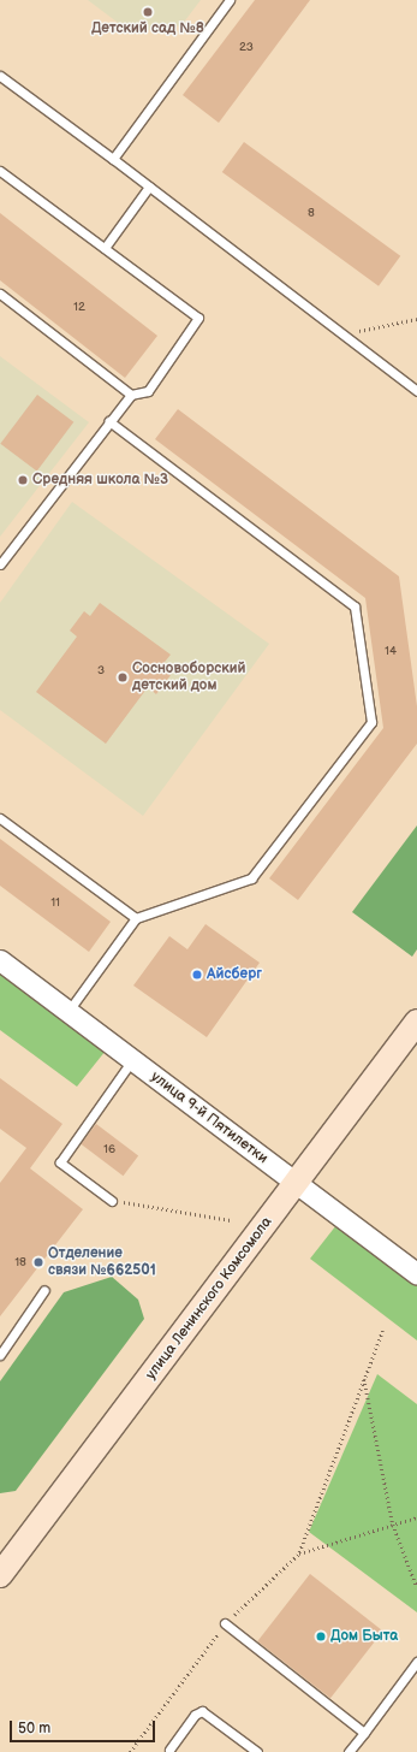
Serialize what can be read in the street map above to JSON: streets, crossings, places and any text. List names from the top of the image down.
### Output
{
  "streets": {
    "main road": ["улица Ленинского Комсомола"],
    "street": ["улица 9-й Пятилетки"]
  },
  "crossings": [
    ["улица 9-й Пятилетки", "улица Ленинского Комсомола"]
  ],
  "places": [
    "Детский сад №8",
    "Средняя школа №3",
    "Сосновоборский детский дом",
    "Айсберг",
    "Отделение связи №662501",
    "Дом Быта"
  ],
  "house_numbers": [
    "23",
    "8",
    "12",
    "14",
    "3",
    "11",
    "16",
    "18"
  ],
  "scale_bar": "50 m"
}
